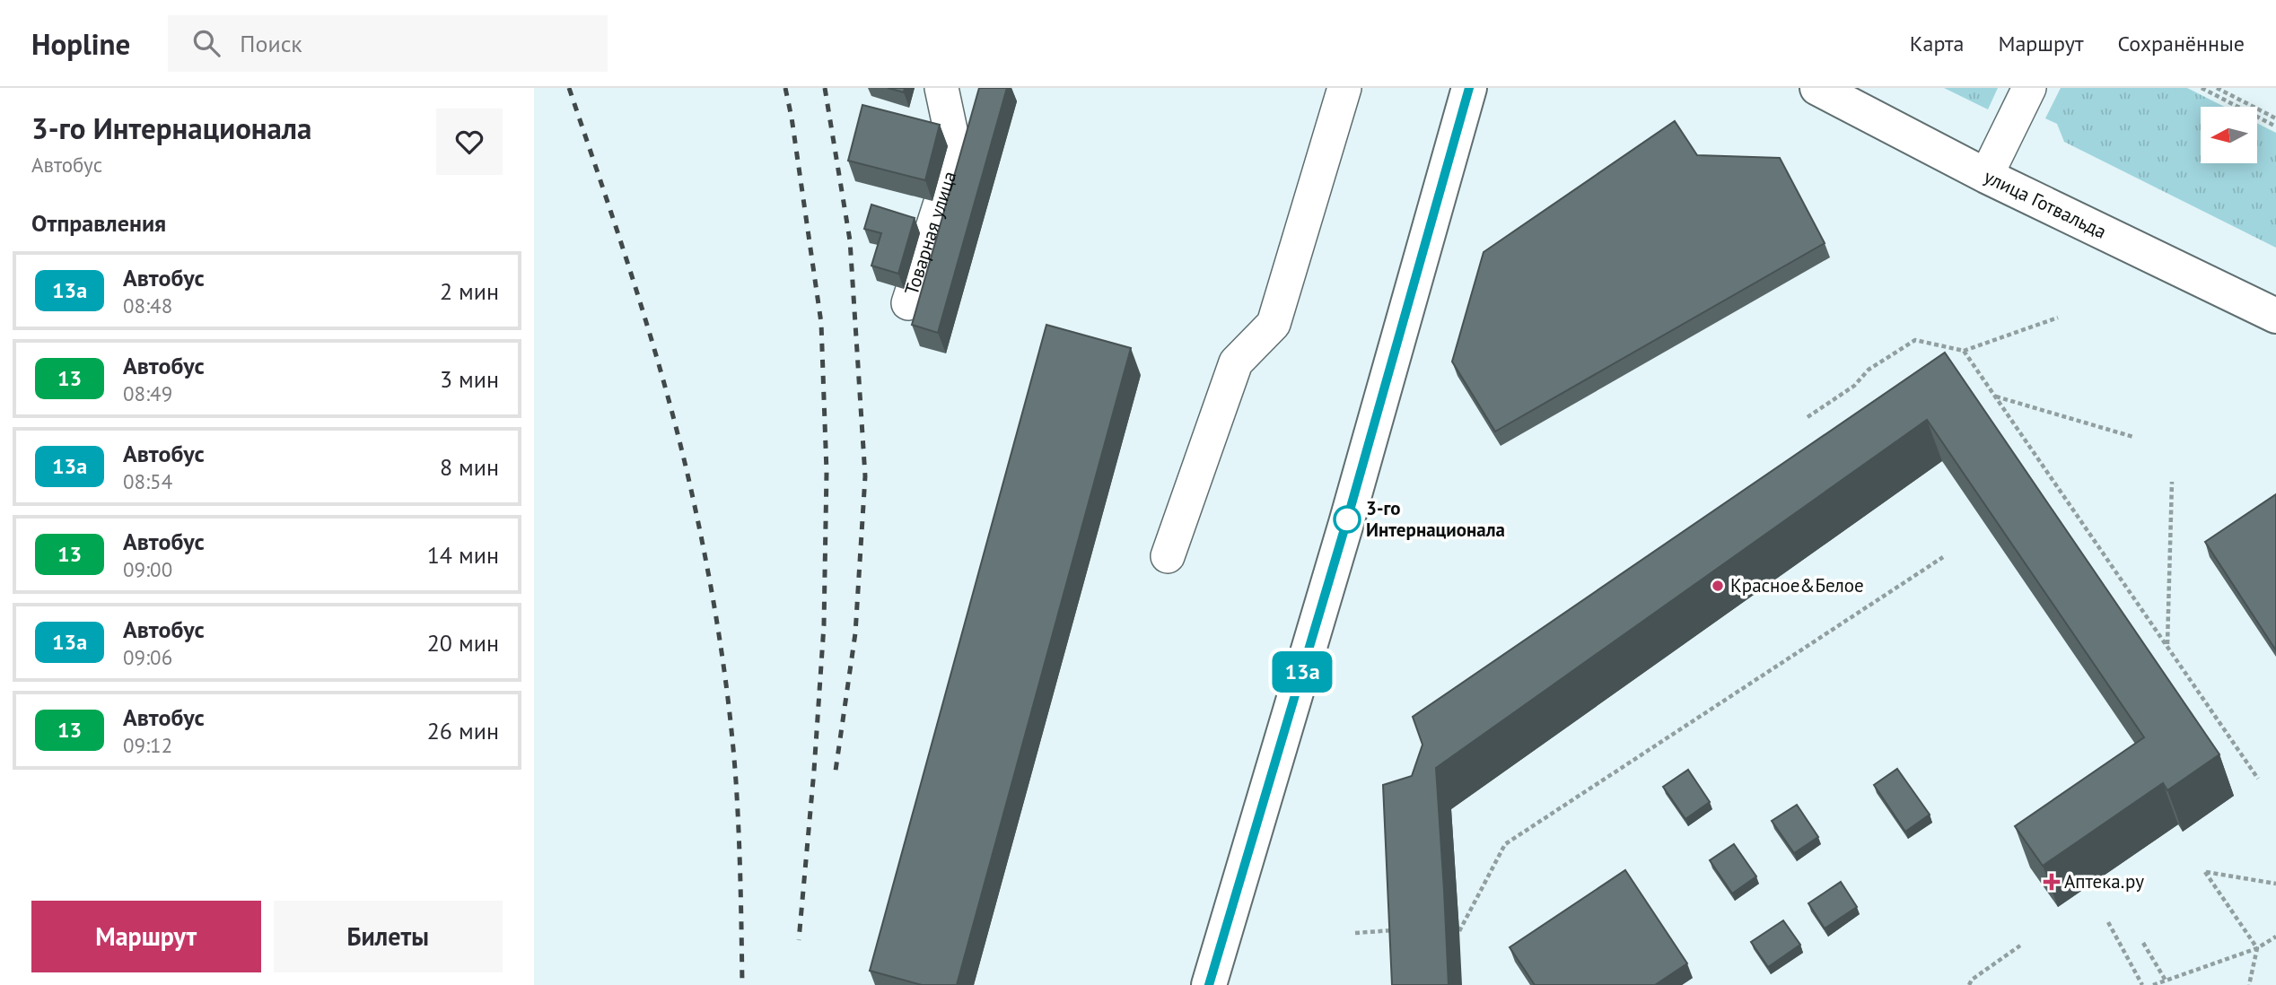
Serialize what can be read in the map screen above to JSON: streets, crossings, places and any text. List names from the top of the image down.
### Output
{
  "streets": {
    "main road": ["улица Готвальда"],
    "lane": ["Товарная улица"]
  },
  "places": {
    "other": ["3-го Интернационала", "Красное&Белое"],
    "health": ["Аптека.ру"]
  },
  "lines": ["bus line 13а"],
  "north": "left",
  "page": {
    "header": "Hopline",
    "search": "Поиск",
    "nav": ["Карта", "Маршрут", "Сохранённые"],
    "heading": [
      ["3-го Интернационала", "Автобус"],
      "Отправления"
    ],
    "on_map": "13а",
    "list": [
      {
        "mark": "13а",
        "name": "Автобус",
        "note": "08:48",
        "value": "2 мин"
      },
      {
        "mark": "13",
        "name": "Автобус",
        "note": "08:49",
        "value": "3 мин"
      },
      {
        "mark": "13а",
        "name": "Автобус",
        "note": "08:54",
        "value": "8 мин"
      },
      {
        "mark": "13",
        "name": "Автобус",
        "note": "09:00",
        "value": "14 мин"
      },
      {
        "mark": "13а",
        "name": "Автобус",
        "note": "09:06",
        "value": "20 мин"
      },
      {
        "mark": "13",
        "name": "Автобус",
        "note": "09:12",
        "value": "26 мин"
      }
    ],
    "buttons": ["Маршрут", "Билеты"]
  }
}
